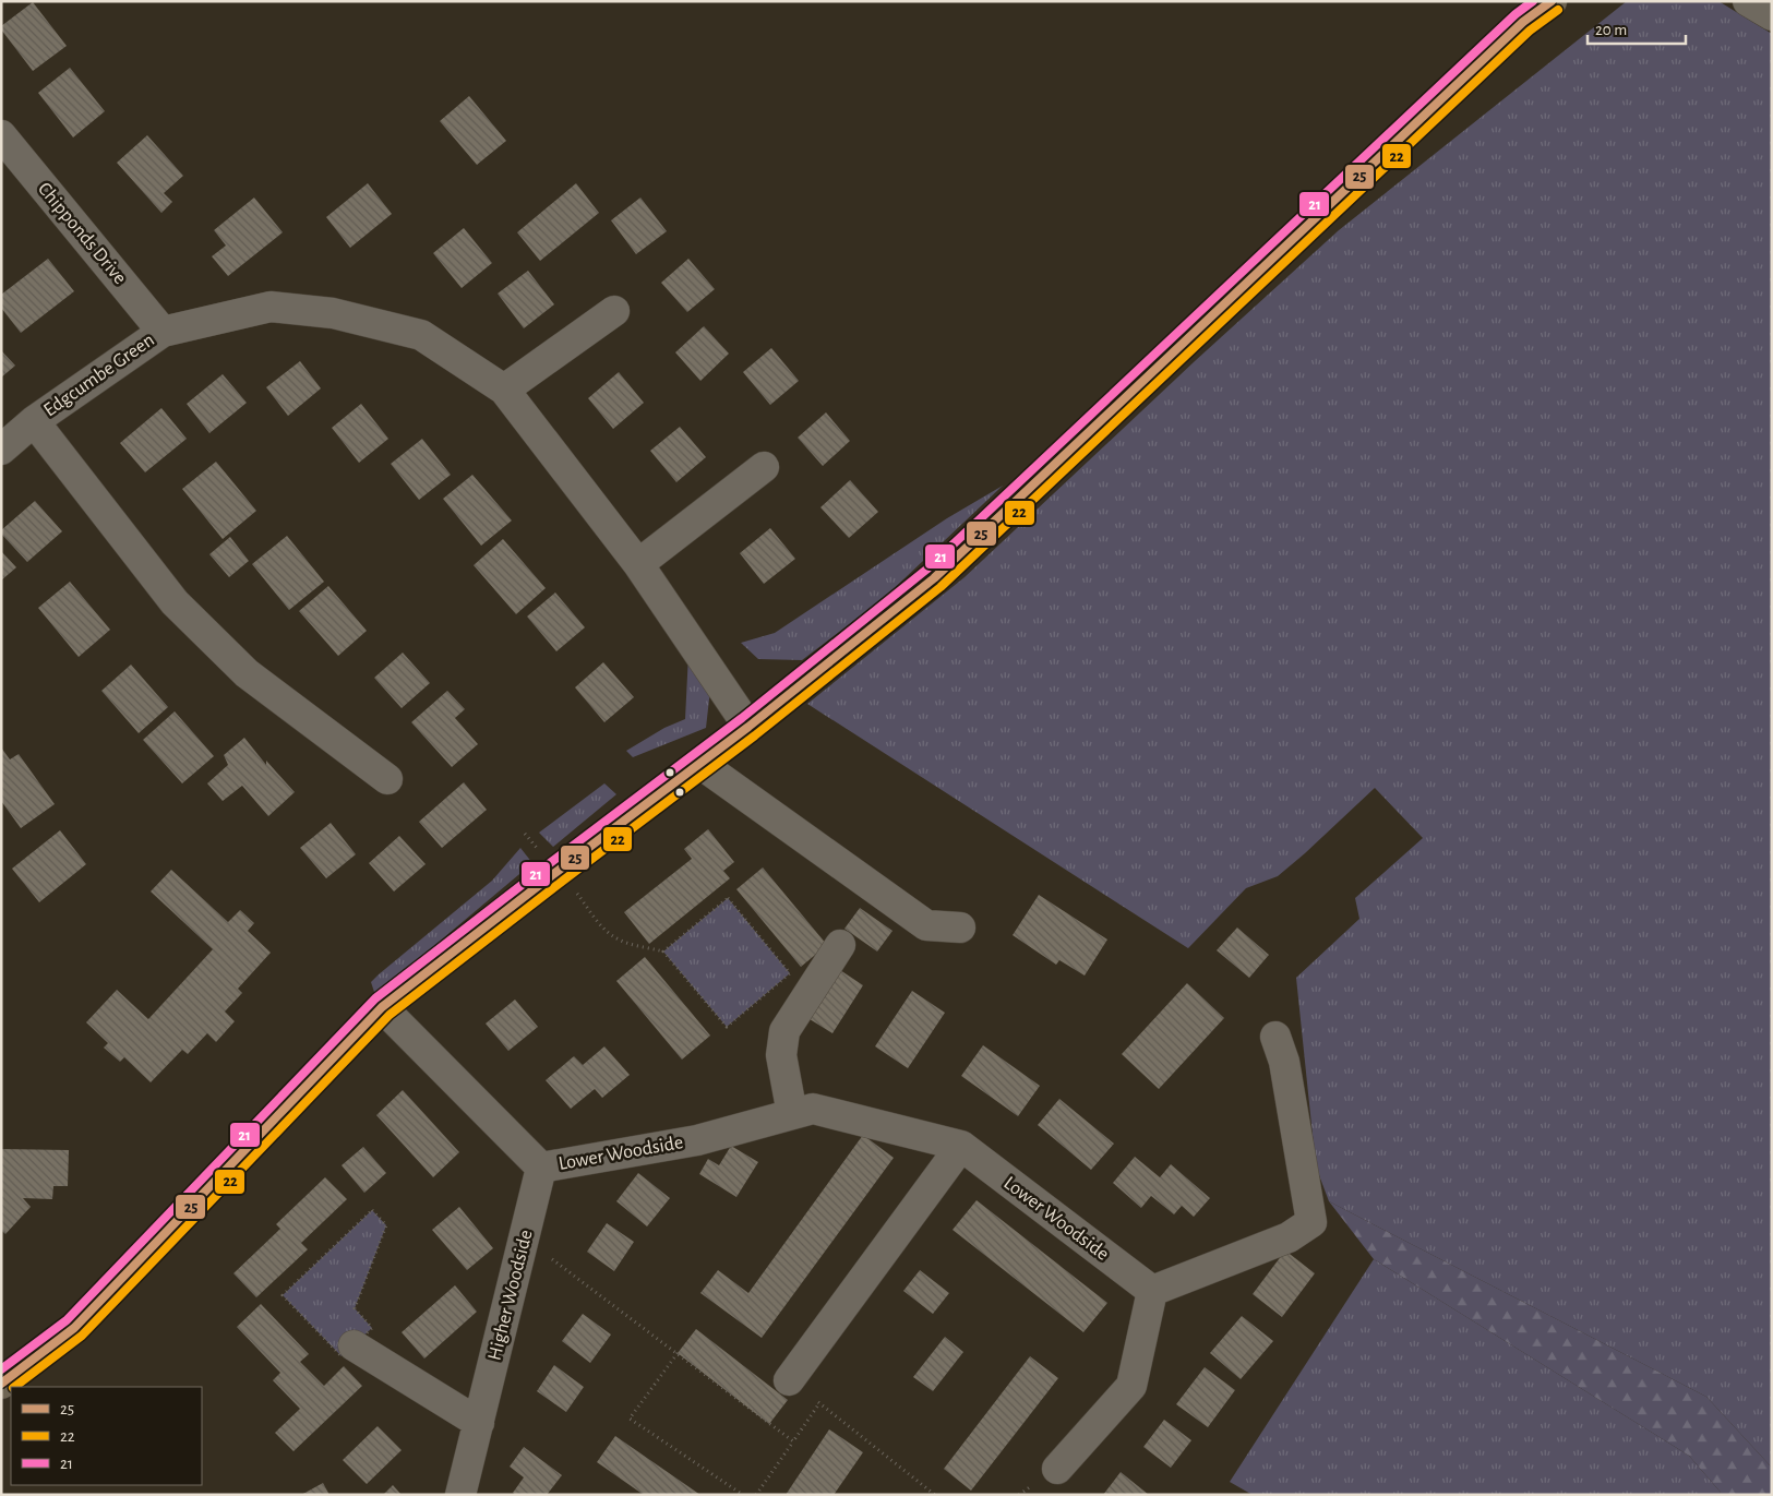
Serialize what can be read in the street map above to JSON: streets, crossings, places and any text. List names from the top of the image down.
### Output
{
  "streets": {
    "street": [
      "Chipponds Drive",
      "Edgcumbe Green",
      "Lower Woodside",
      "Higher Woodside"
    ]
  },
  "crossings": [
    ["Chipponds Drive", "Edgcumbe Green"],
    ["Lower Woodside", "Higher Woodside"]
  ],
  "lines": ["transit line 25", "transit line 21", "transit line 22"],
  "legend": ["25", "22", "21"],
  "scale_bar": "20 m"
}
